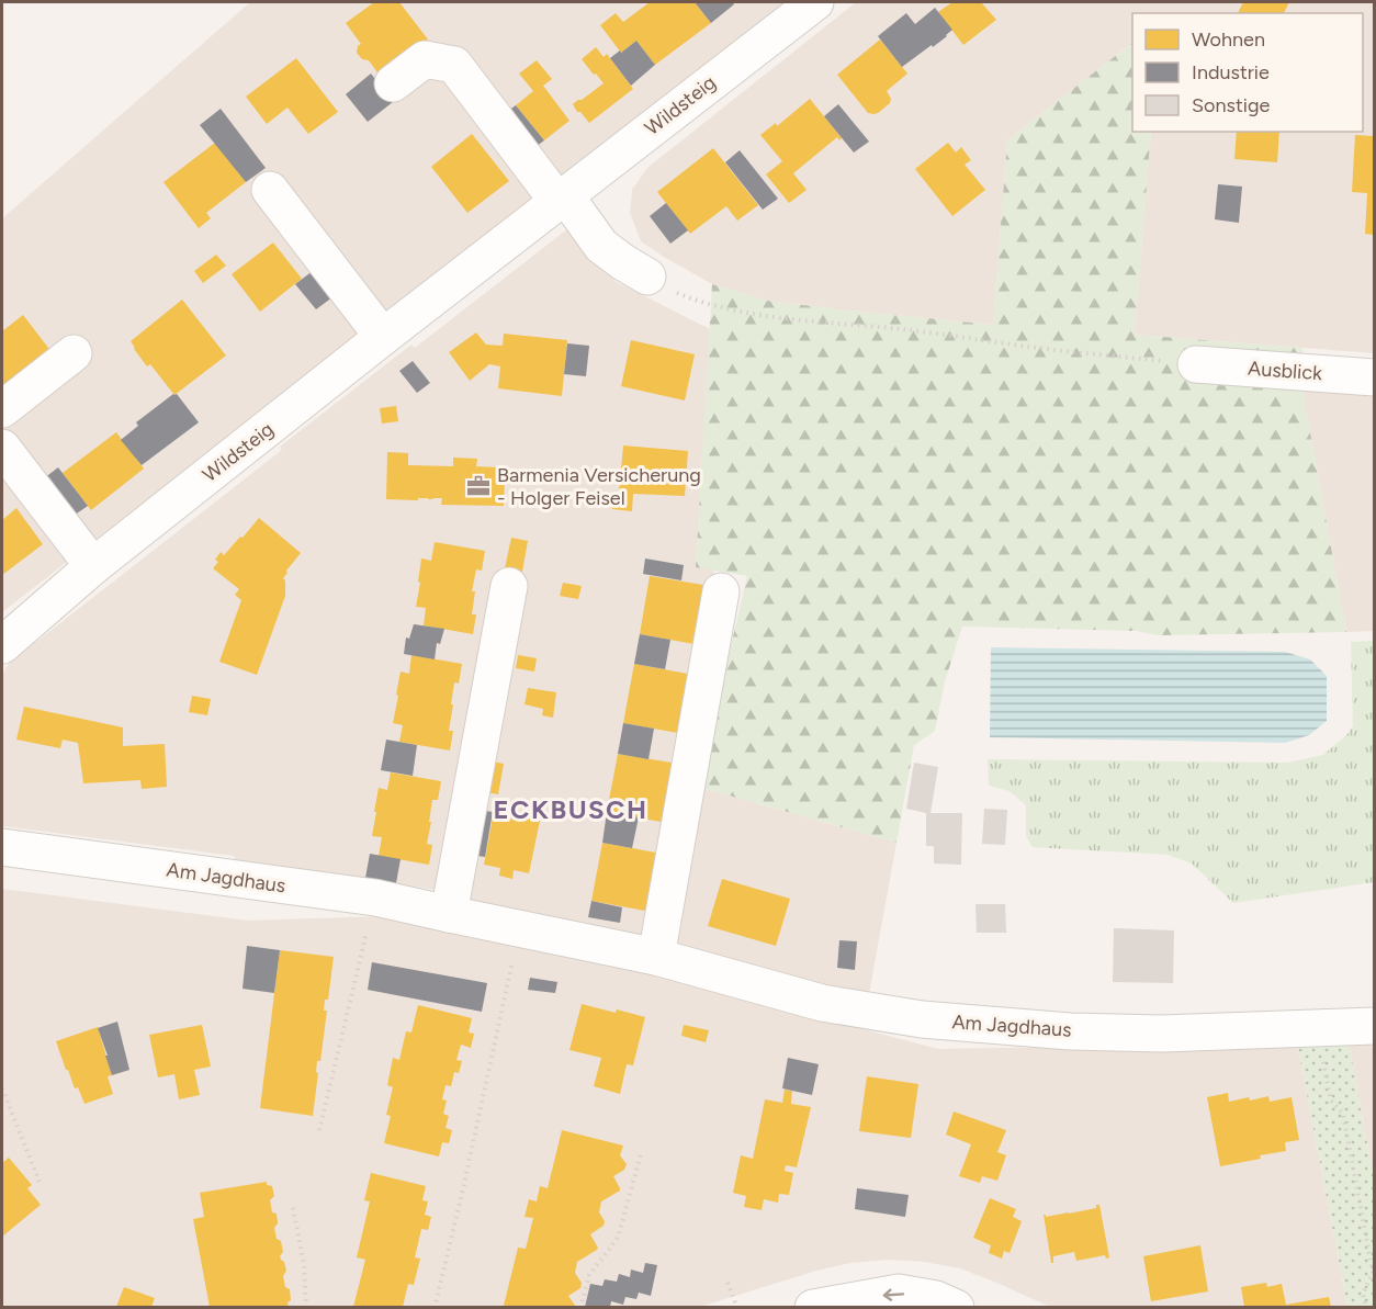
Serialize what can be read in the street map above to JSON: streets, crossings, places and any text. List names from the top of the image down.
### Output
{
  "streets": {
    "street": ["Wildsteig", "Ausblick", "Am Jagdhaus"]
  },
  "districts": ["ECKBUSCH"],
  "places": {
    "office": ["Barmenia Versicherung - Holger Feisel"]
  },
  "legend": ["Wohnen", "Industrie", "Sonstige"]
}
